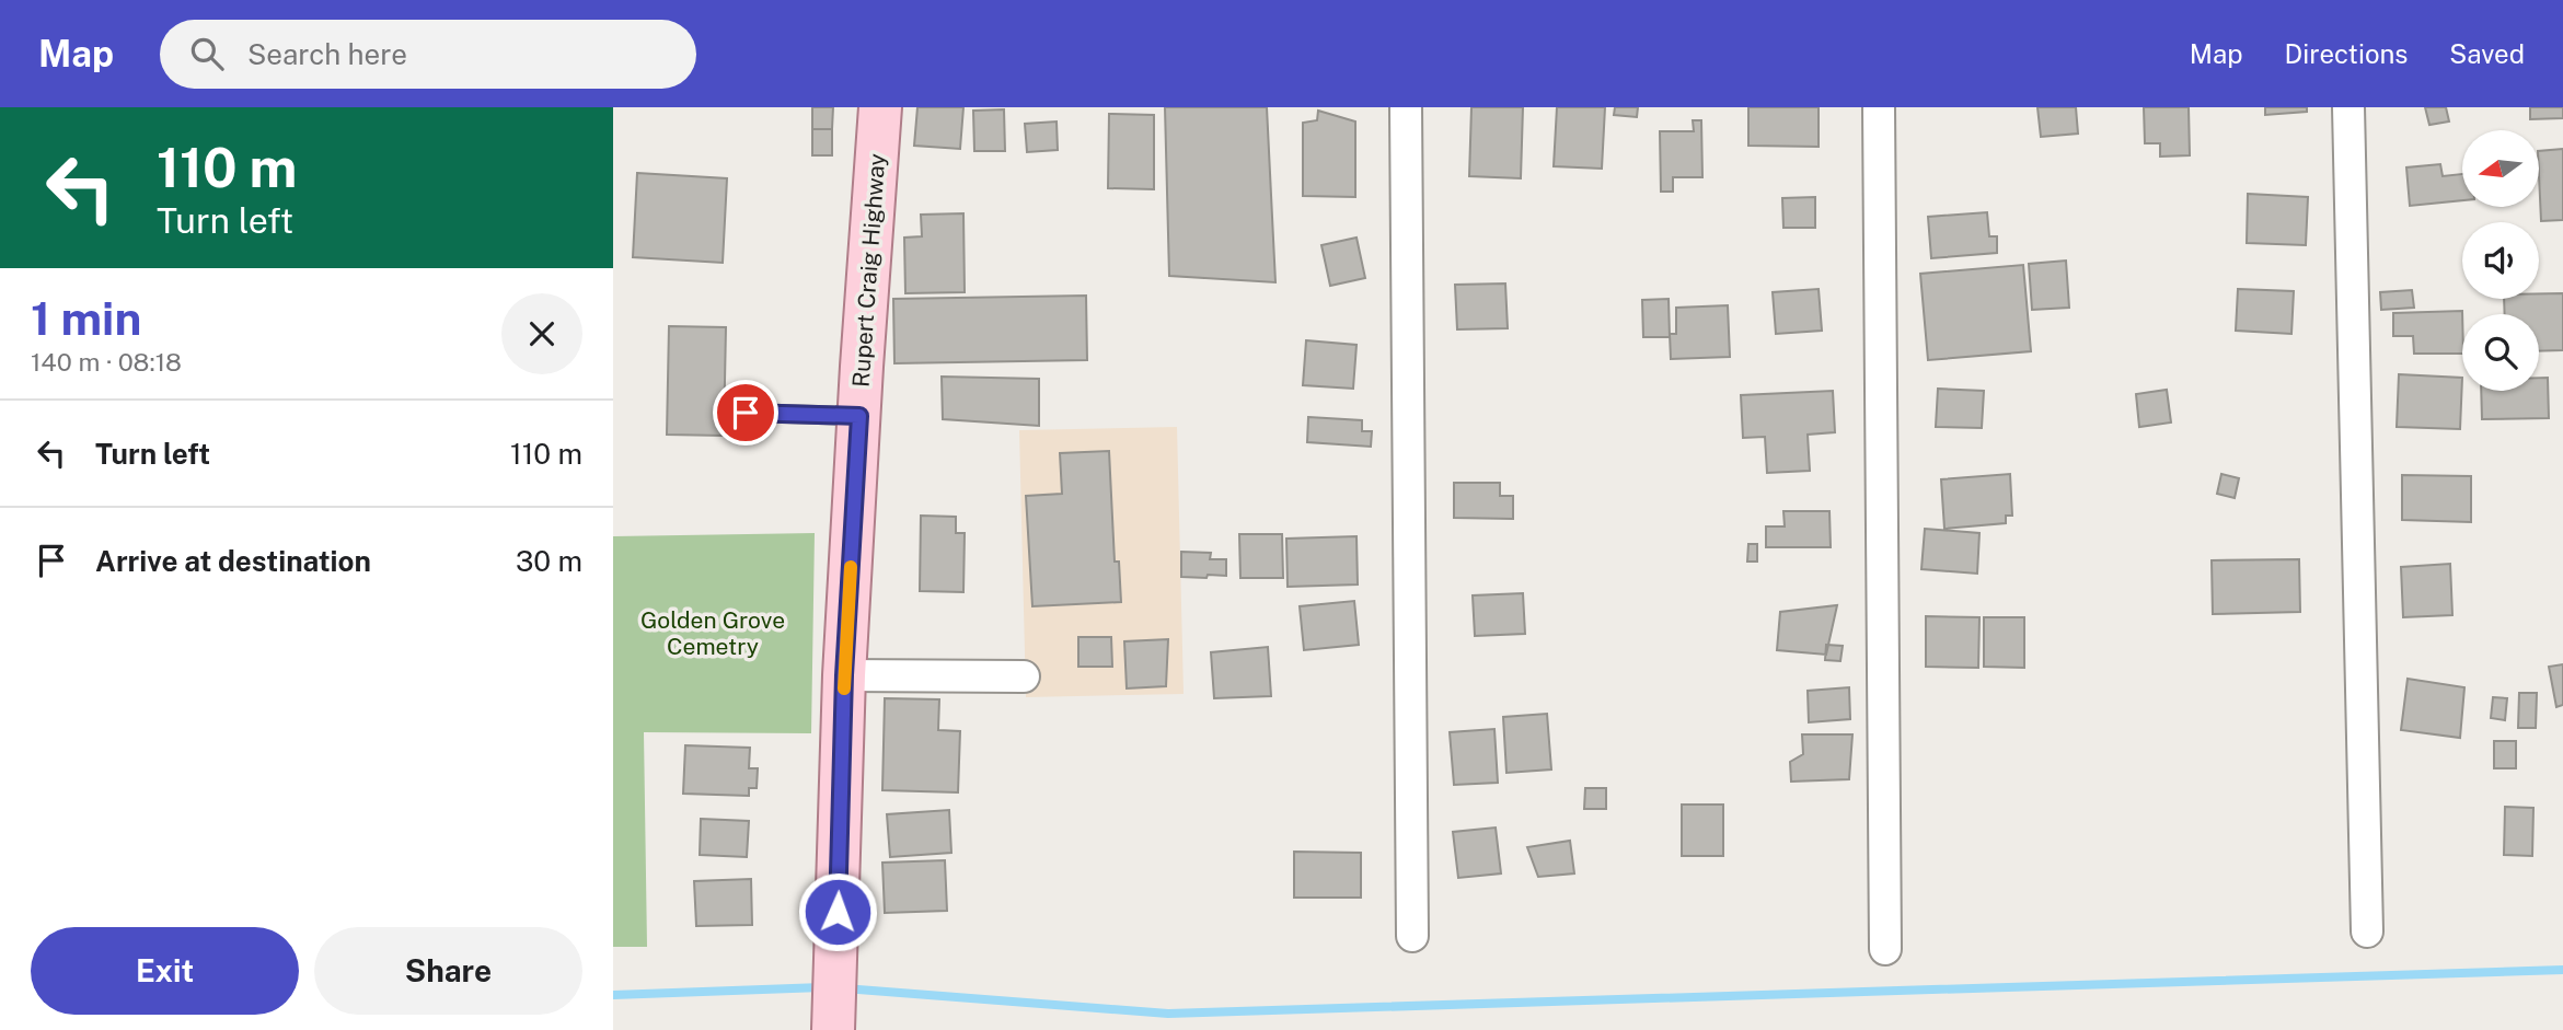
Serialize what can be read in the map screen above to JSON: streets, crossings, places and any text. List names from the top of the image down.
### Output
{
  "streets": {
    "main road": ["Rupert Craig Highway"]
  },
  "parks": ["Golden Grove Cemetry"],
  "north": "left",
  "page": {
    "header": "Map",
    "search": "Search here",
    "nav": ["Map", "Directions", "Saved"],
    "turn": ["110 m", "Turn left"],
    "heading": ["1 min", "140 m · 08:18"],
    "list": [
      {
        "name": "Turn left",
        "value": "110 m"
      },
      {
        "name": "Arrive at destination",
        "value": "30 m"
      }
    ],
    "buttons": ["Exit", "Share"]
  }
}
